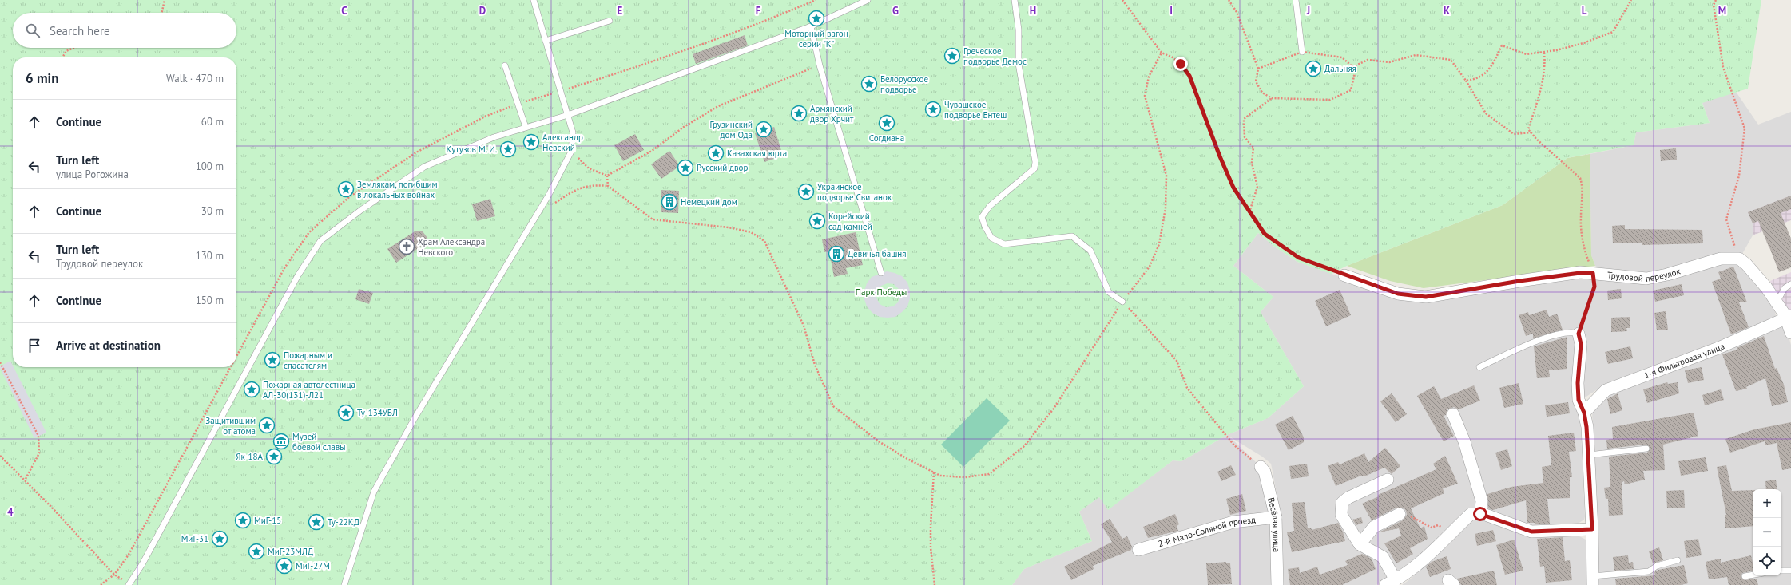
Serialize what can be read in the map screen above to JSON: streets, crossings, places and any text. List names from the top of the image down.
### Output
{
  "streets": {
    "street": [
      "Трудовой переулок",
      "1-я Фильтровая улица",
      "Весёлая улица",
      "2-й Мало-Соляной проезд"
    ]
  },
  "crossings": [
    ["Весёлая улица", "2-й Мало-Соляной проезд"]
  ],
  "parks": ["Парк Победы"],
  "places": {
    "place": [
      "Моторный вагон серии \"К\"",
      "Греческое подворье Демос",
      "Дальняя",
      "Белорусское подворье",
      "Чувашское подворье Ентеш",
      "Армянский двор Хрчит",
      "Согдиана",
      "Грузинский дом Ода",
      "Александр Невский",
      "Кутузов М. И.",
      "Казахская юрта",
      "Русский двор",
      "Землякам, погибшим в локальных войнах",
      "Украинское подворье Свитанок",
      "Корейский сад камней",
      "Пожарным и спасателям",
      "Пожарная автолестница АЛ-30(131)-Л21",
      "Ту-134УБЛ",
      "Защитившим от атома",
      "Як-18А",
      "МиГ-15",
      "Ту-22КД",
      "МиГ-31",
      "МиГ-23МЛД",
      "МиГ-27М"
    ],
    "building": ["Немецкий дом", "Девичья башня"],
    "church": ["Храм Александра Невского"],
    "museum": ["Музей боевой славы"]
  },
  "page": {
    "search": "Search here",
    "heading": ["6 min", "Walk · 470 m"],
    "list": [
      ["Continue", "60 m"],
      ["Turn left", "улица Рогожина", "100 m"],
      ["Continue", "30 m"],
      ["Turn left", "Трудовой переулок", "130 m"],
      ["Continue", "150 m"],
      "Arrive at destination"
    ],
    "map_buttons": ["+", "−"]
  },
  "grid": {
    "columns": [
      "C",
      "D",
      "E",
      "F",
      "G",
      "H",
      "I",
      "J",
      "K",
      "L",
      "M"
    ],
    "rows": ["4"]
  }
}
